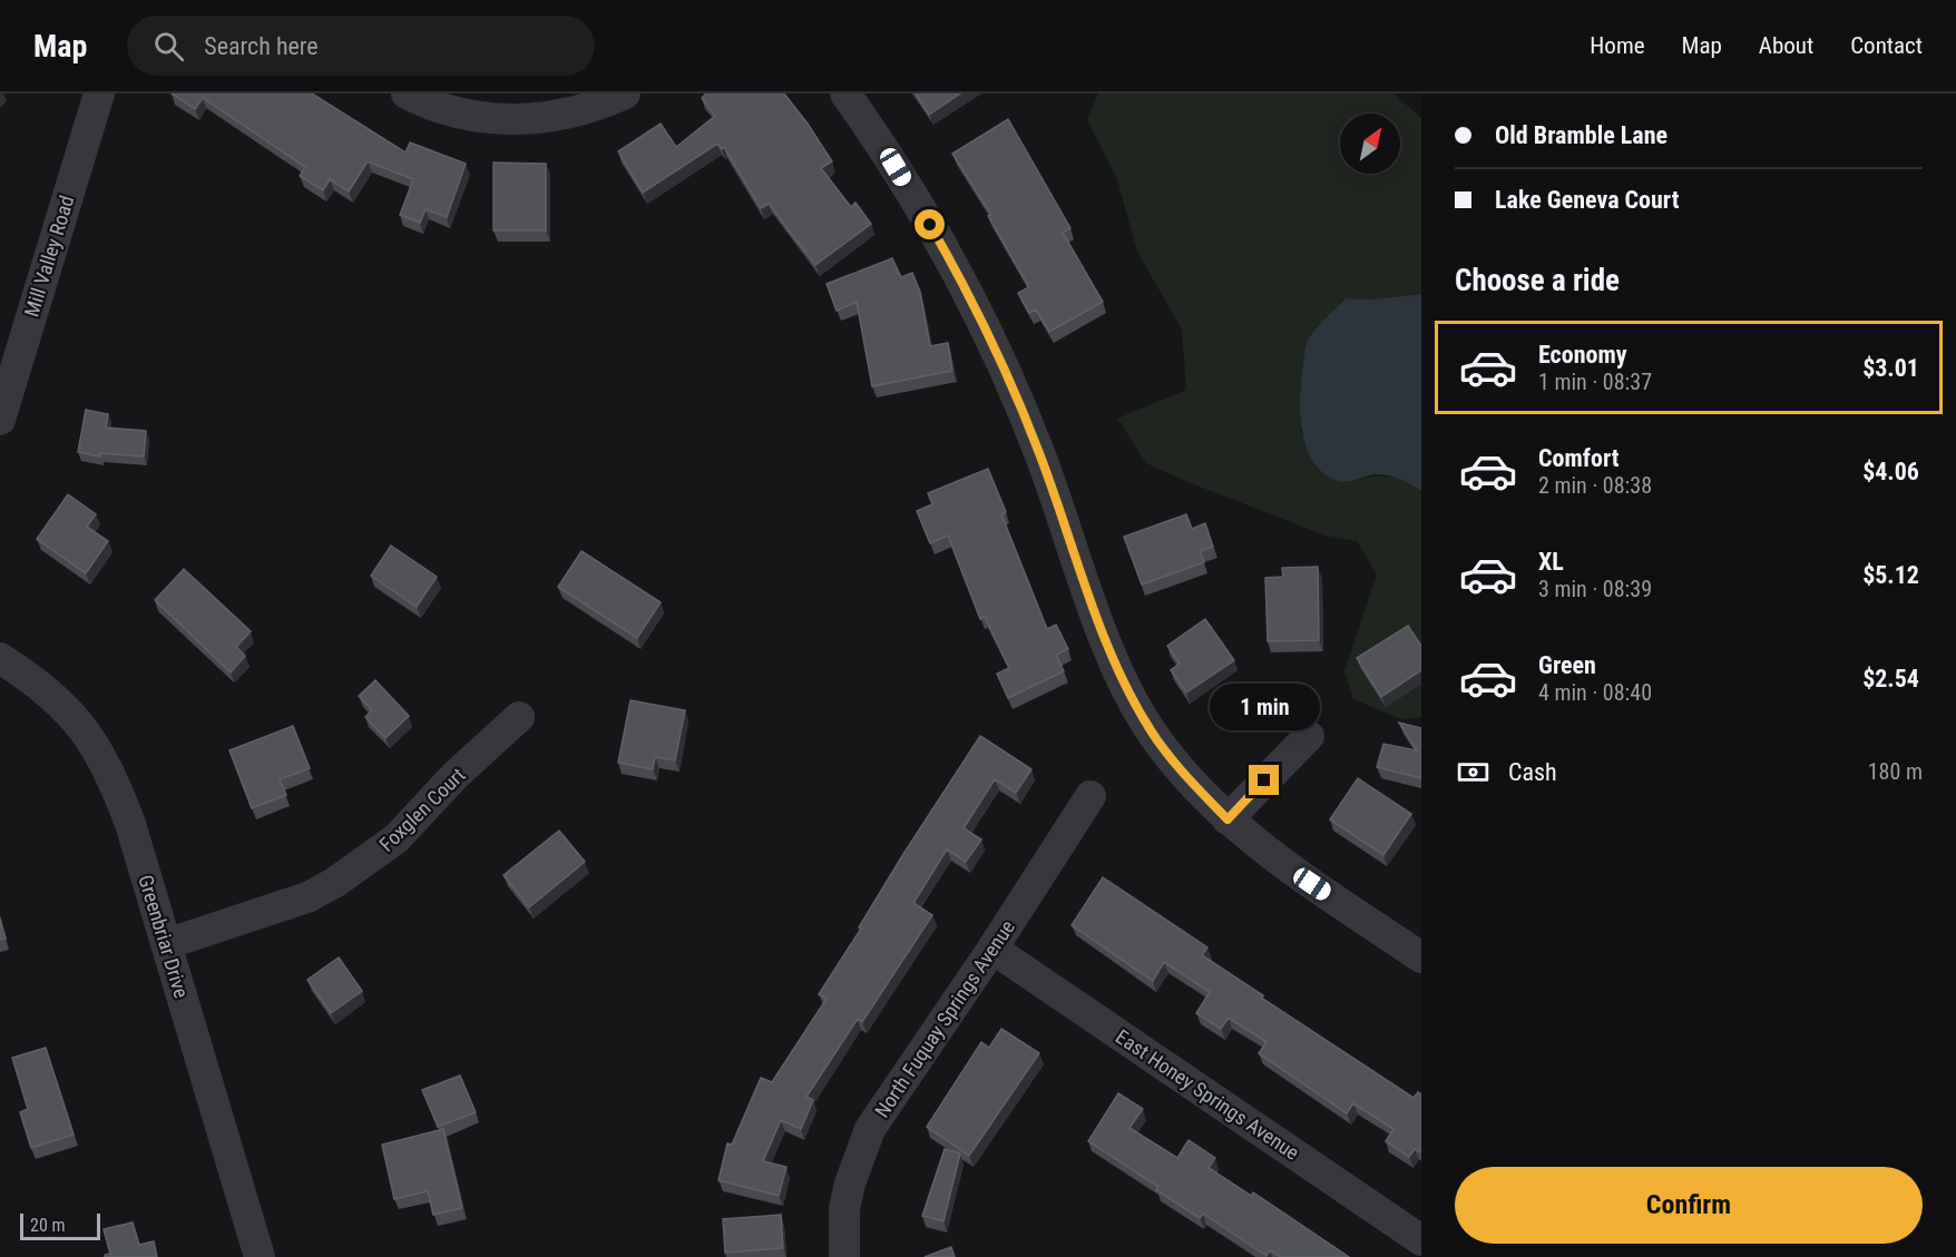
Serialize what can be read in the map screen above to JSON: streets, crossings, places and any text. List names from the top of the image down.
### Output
{
  "streets": {
    "street": [
      "Mill Valley Road",
      "Foxglen Court",
      "Greenbriar Drive",
      "North Fuquay Springs Avenue",
      "East Honey Springs Avenue"
    ]
  },
  "crossings": [
    ["Foxglen Court", "Greenbriar Drive"],
    ["North Fuquay Springs Avenue", "East Honey Springs Avenue"]
  ],
  "scale_bar": "20 m",
  "north": "top right",
  "page": {
    "header": "Map",
    "search": "Search here",
    "nav": [
      "Home",
      "Map",
      "About",
      "Contact"
    ],
    "banner": ["Old Bramble Lane", "Lake Geneva Court"],
    "heading": "Choose a ride",
    "list": [
      {
        "name": "Economy",
        "note": "1 min · 08:37",
        "value": "$3.01"
      },
      {
        "name": "Comfort",
        "note": "2 min · 08:38",
        "value": "$4.06"
      },
      {
        "name": "XL",
        "note": "3 min · 08:39",
        "value": "$5.12"
      },
      {
        "name": "Green",
        "note": "4 min · 08:40",
        "value": "$2.54"
      }
    ],
    "bubble": "1 min",
    "pay": ["Cash", "180 m"],
    "buttons": "Confirm",
    "scale": "20 m"
  }
}
